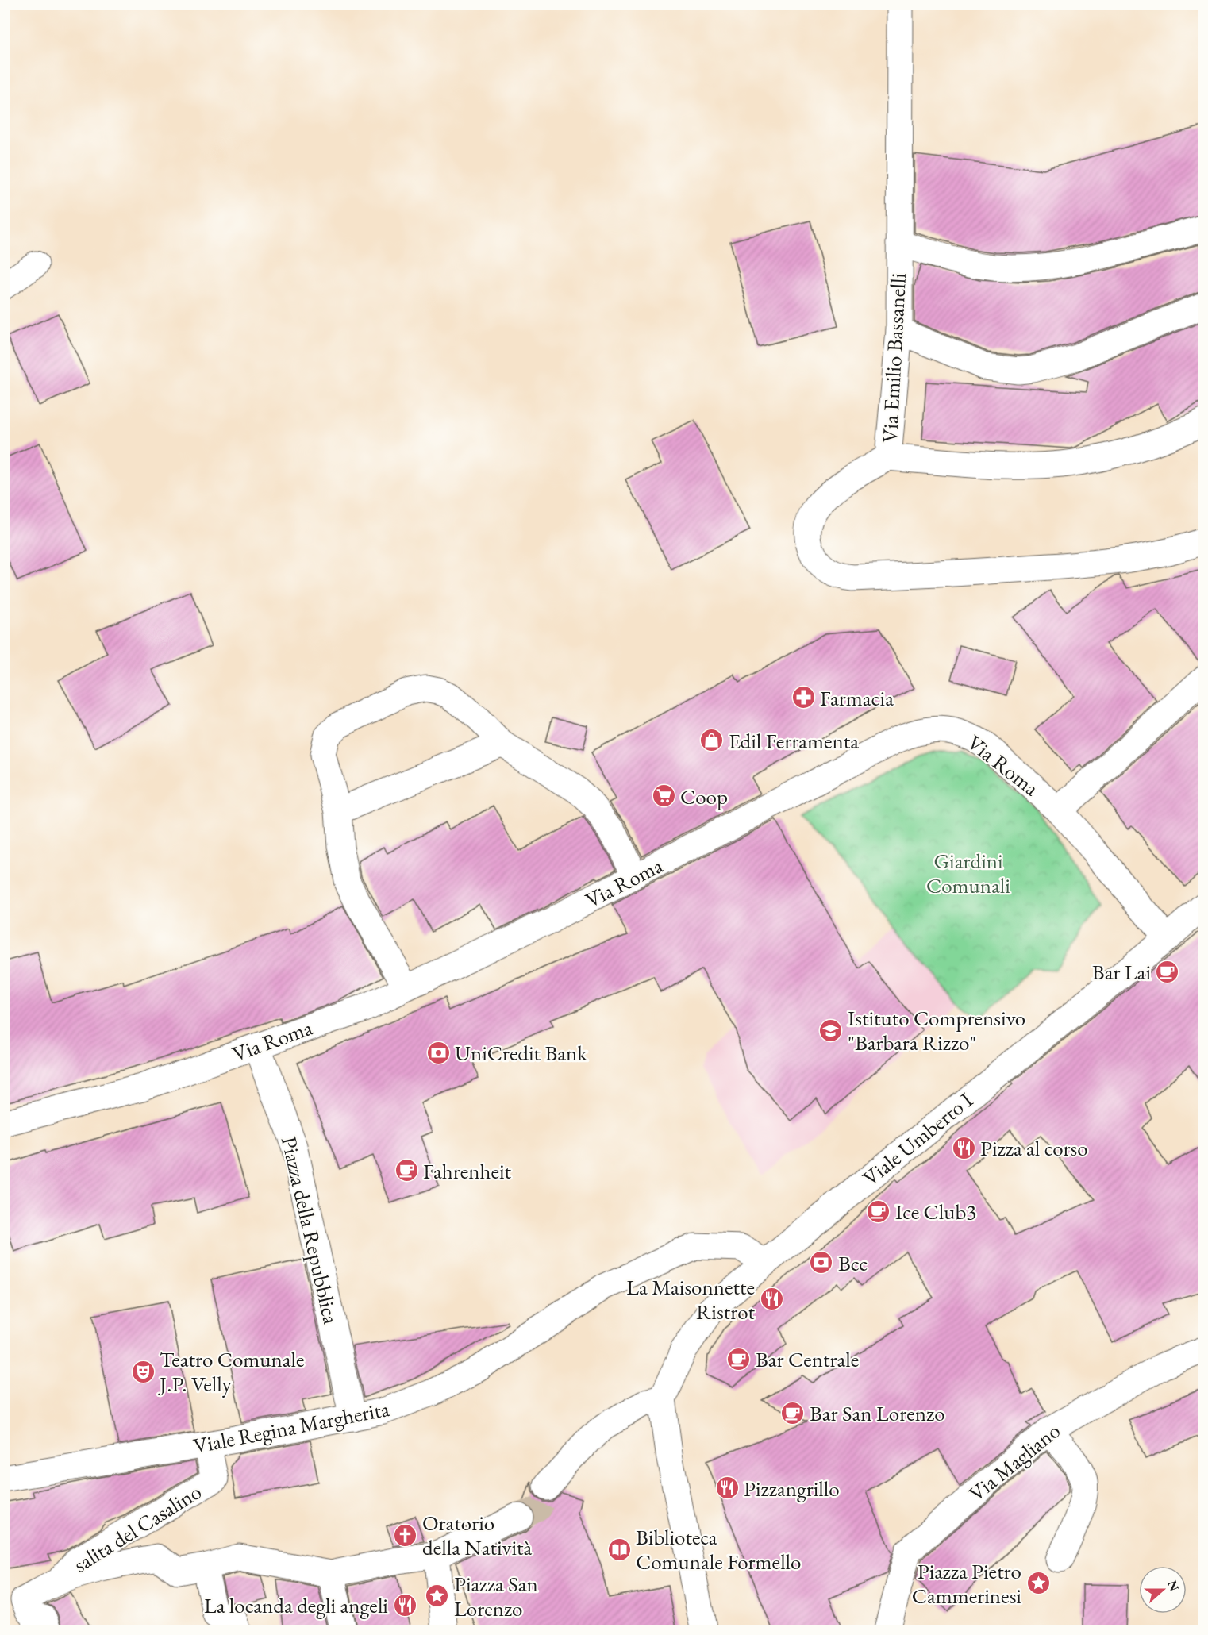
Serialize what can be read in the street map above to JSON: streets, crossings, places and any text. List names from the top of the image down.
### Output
{
  "streets": {
    "street": [
      "Via Emilio Bassanelli",
      "Via Roma",
      "Viale Umberto I",
      "Piazza della Repubblica",
      "Viale Regina Margherita",
      "Via Magliano",
      "salita del Casalino"
    ]
  },
  "crossings": [
    ["Via Roma", "Viale Umberto I"],
    ["Via Roma", "Piazza della Repubblica"],
    ["Viale Umberto I", "Viale Regina Margherita"],
    ["Piazza della Repubblica", "Viale Regina Margherita"],
    ["Viale Regina Margherita", "salita del Casalino"]
  ],
  "parks": ["Giardini Comunali"],
  "places": {
    "pharmacy": ["Farmacia"],
    "shop": ["Edil Ferramenta"],
    "supermarket": ["Coop"],
    "cafe": [
      "Bar Lai",
      "Fahrenheit",
      "Ice Club3",
      "Bar Centrale",
      "Bar San Lorenzo"
    ],
    "school or university": ["Istituto Comprensivo \"Barbara Rizzo\""],
    "bank": ["UniCredit Bank", "Bcc"],
    "restaurant": [
      "Pizza al corso",
      "La Maisonnette Ristrot",
      "Pizzangrillo",
      "La locanda degli angeli"
    ],
    "theatre": ["Teatro Comunale J.P. Velly"],
    "church": ["Oratorio della Natività"],
    "library": ["Biblioteca Comunale Formello"],
    "place": ["Piazza Pietro Cammerinesi", "Piazza San Lorenzo"]
  },
  "north": "right"
}
